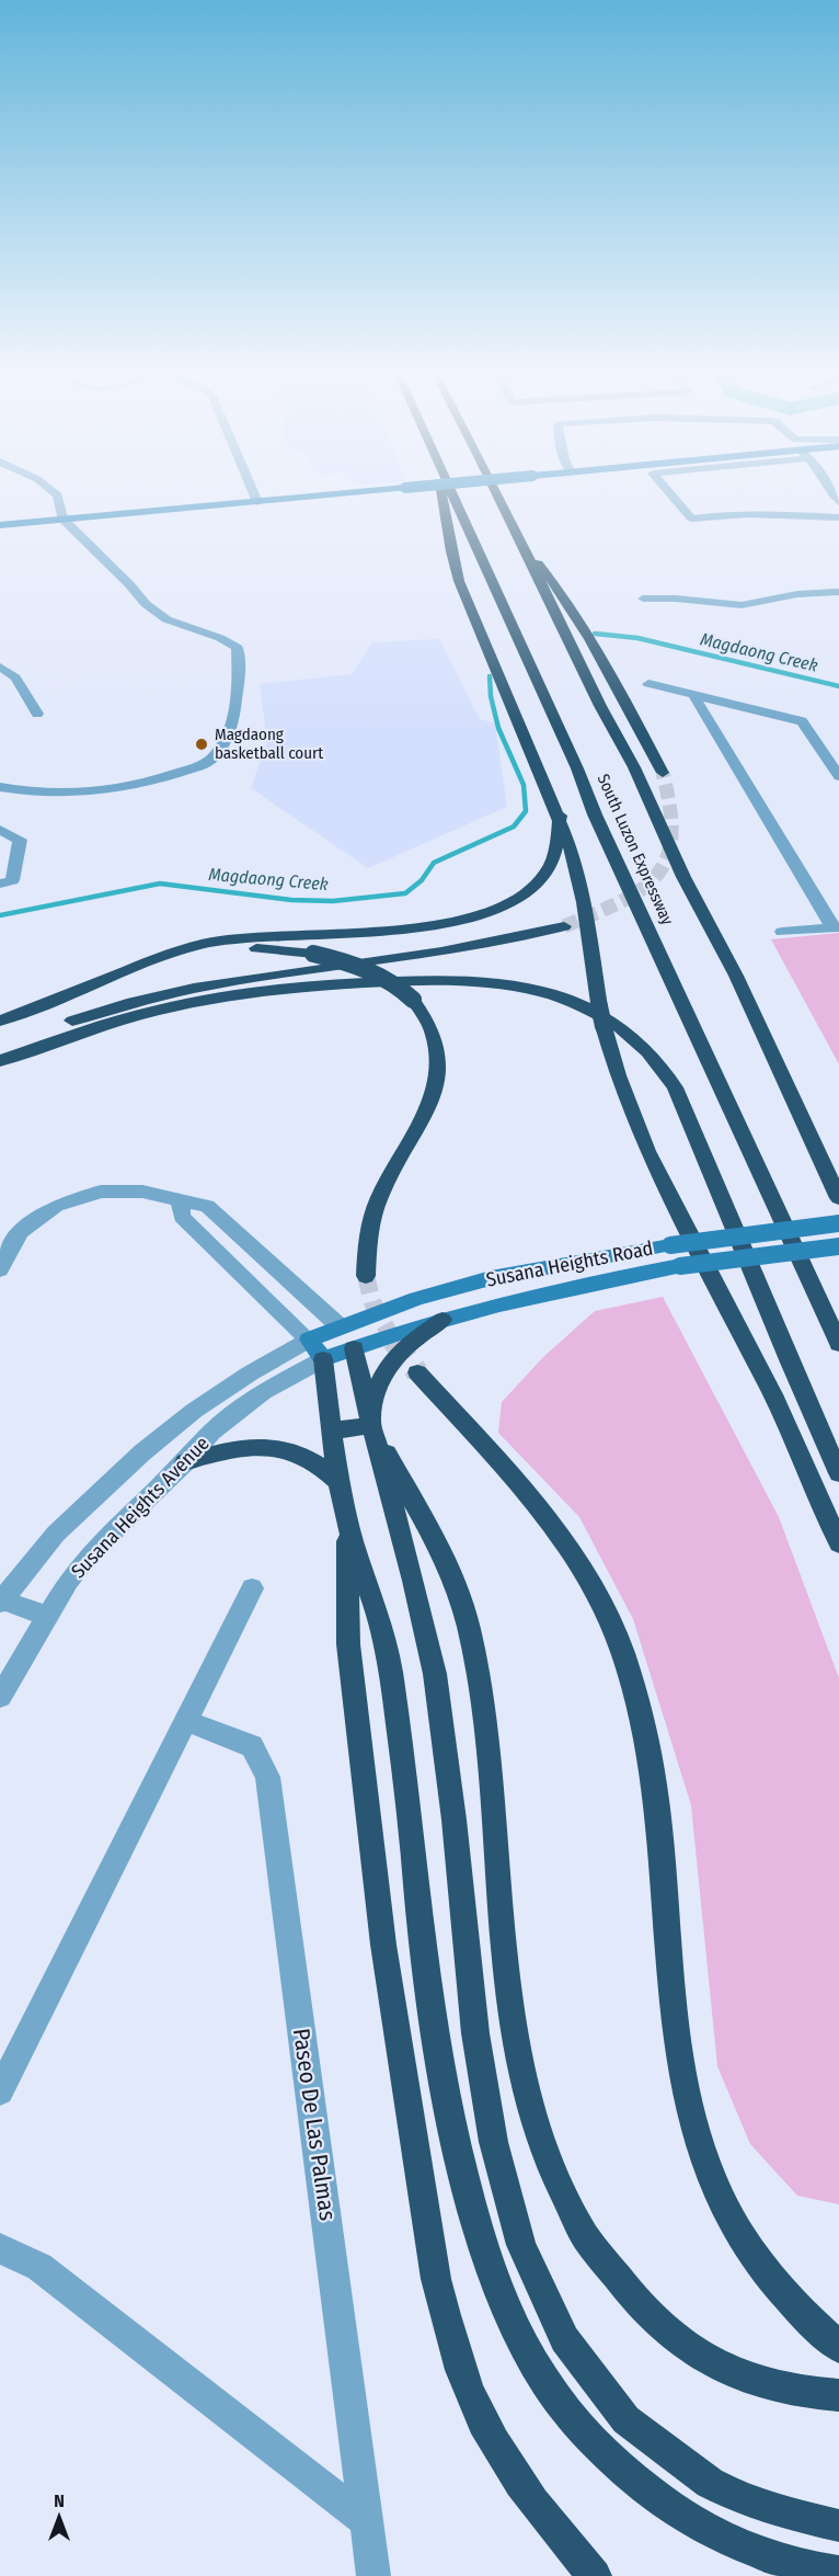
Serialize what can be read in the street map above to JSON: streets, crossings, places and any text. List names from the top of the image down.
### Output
{
  "streets": {
    "highway": ["South Luzon Expressway"],
    "street": ["Susana Heights Road", "Susana Heights Avenue", "Paseo De Las Palmas"]
  },
  "crossings": [
    ["Susana Heights Road", "Susana Heights Avenue"]
  ],
  "water": ["Magdaong Creek"],
  "places": ["Magdaong basketball court"],
  "north": "top"
}
